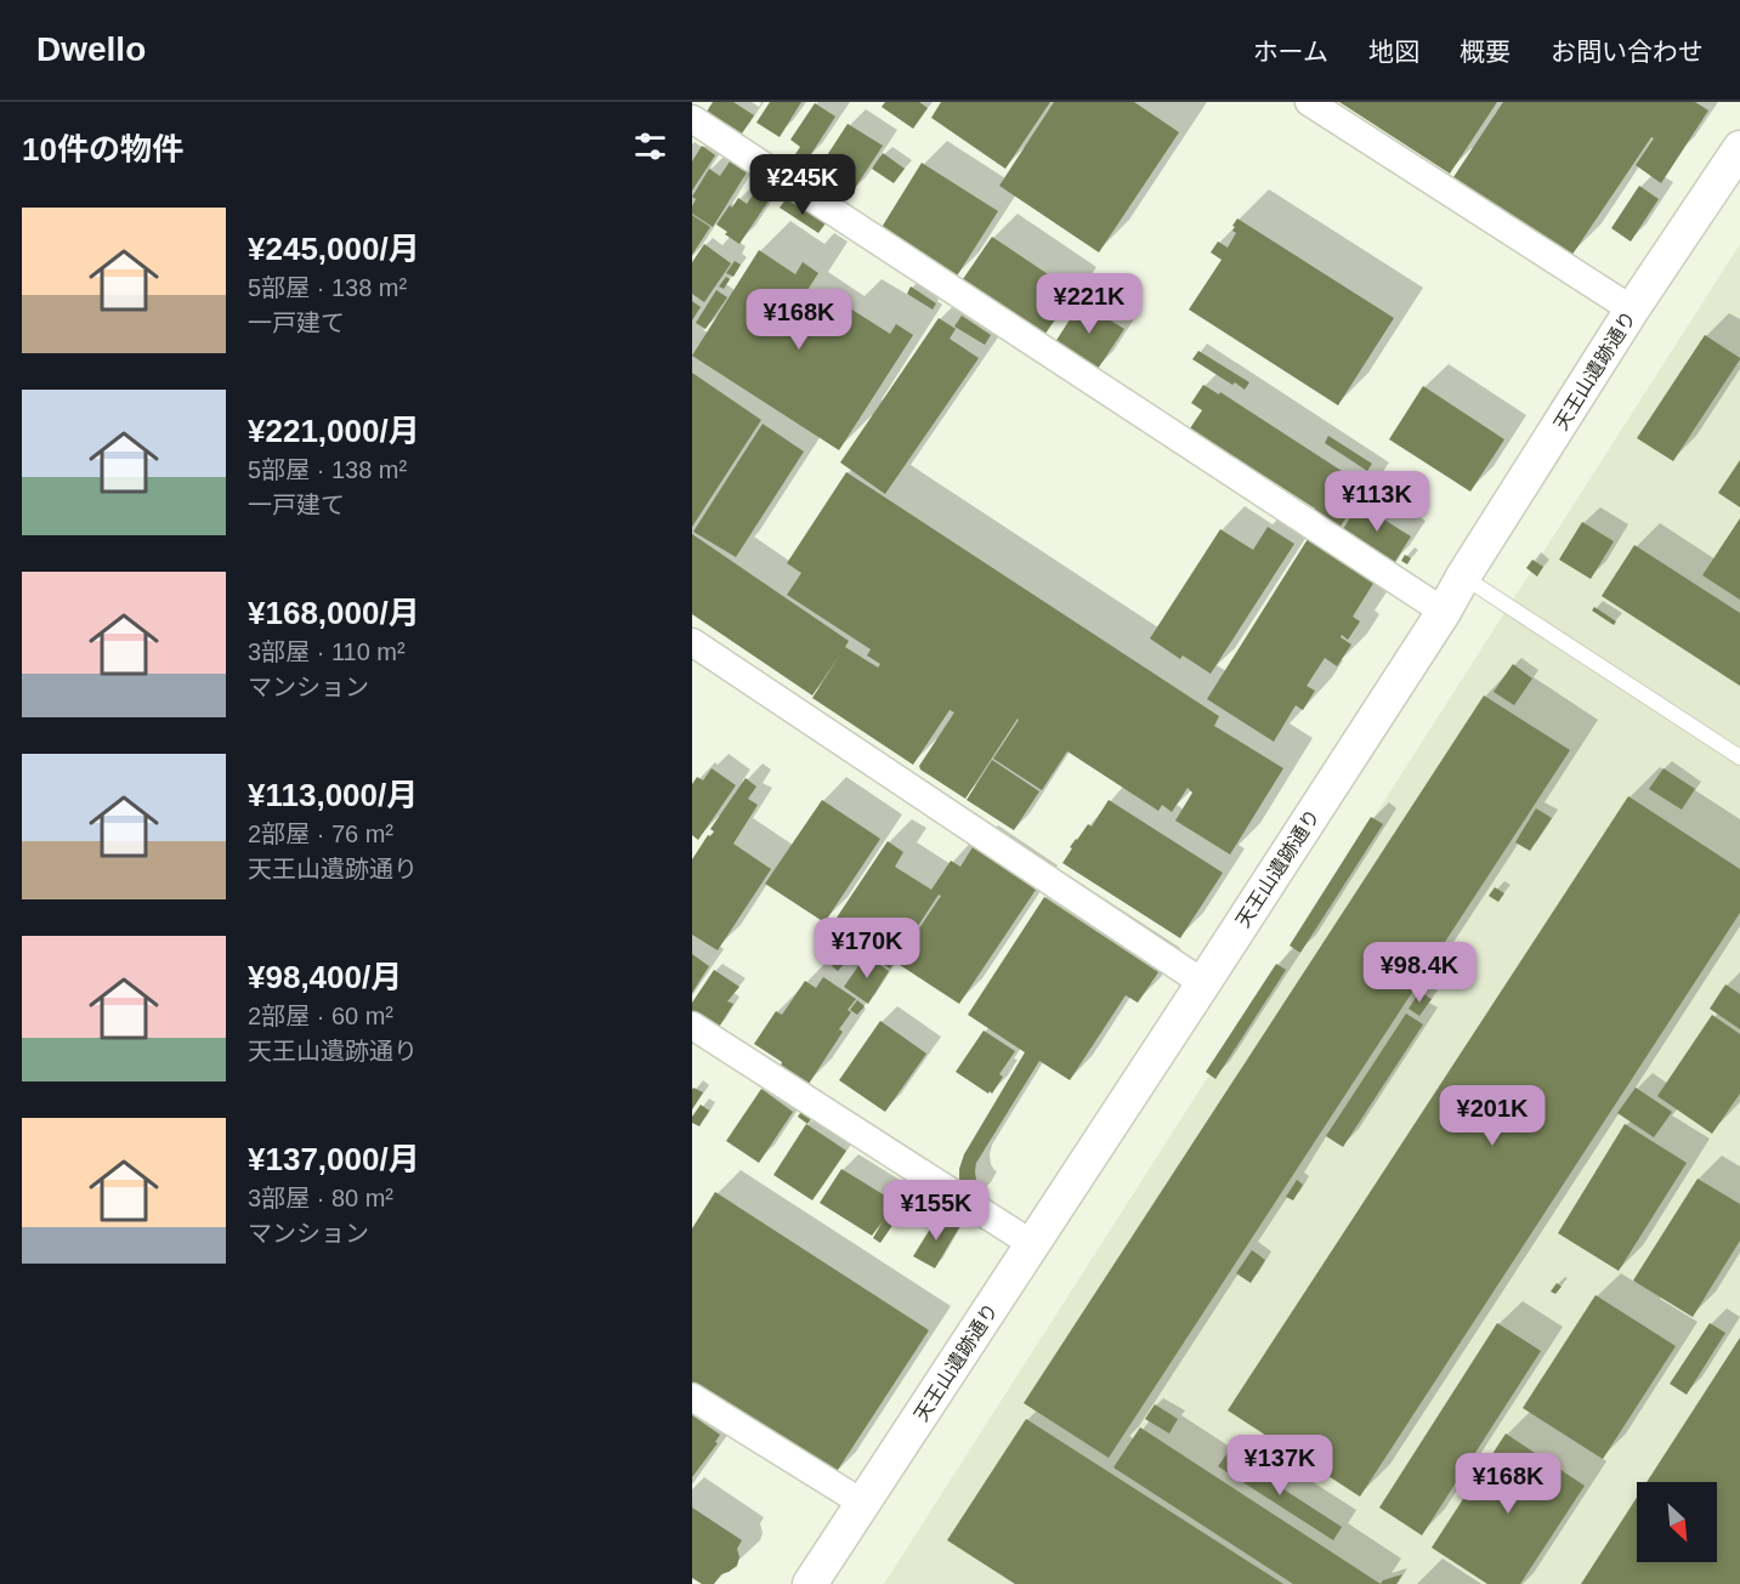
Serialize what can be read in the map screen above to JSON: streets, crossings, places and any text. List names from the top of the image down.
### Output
{
  "streets": {
    "street": ["天王山遺跡通り"]
  },
  "north": "bottom right",
  "page": {
    "header": "Dwello",
    "nav": [
      "ホーム",
      "地図",
      "概要",
      "お問い合わせ"
    ],
    "heading": "10件の物件",
    "price": [
      "¥245K",
      "¥221K",
      "¥168K",
      "¥113K",
      "¥170K",
      "¥98.4K",
      "¥201K",
      "¥155K",
      "¥137K",
      "¥168K"
    ],
    "list": [
      {
        "name": "¥245,000/月",
        "note": "5部屋 · 138 m² · 一戸建て"
      },
      {
        "name": "¥221,000/月",
        "note": "5部屋 · 138 m² · 一戸建て"
      },
      {
        "name": "¥168,000/月",
        "note": "3部屋 · 110 m² · マンション"
      },
      {
        "name": "¥113,000/月",
        "note": "2部屋 · 76 m² · 天王山遺跡通り"
      },
      {
        "name": "¥98,400/月",
        "note": "2部屋 · 60 m² · 天王山遺跡通り"
      },
      {
        "name": "¥137,000/月",
        "note": "3部屋 · 80 m² · マンション"
      }
    ]
  }
}
